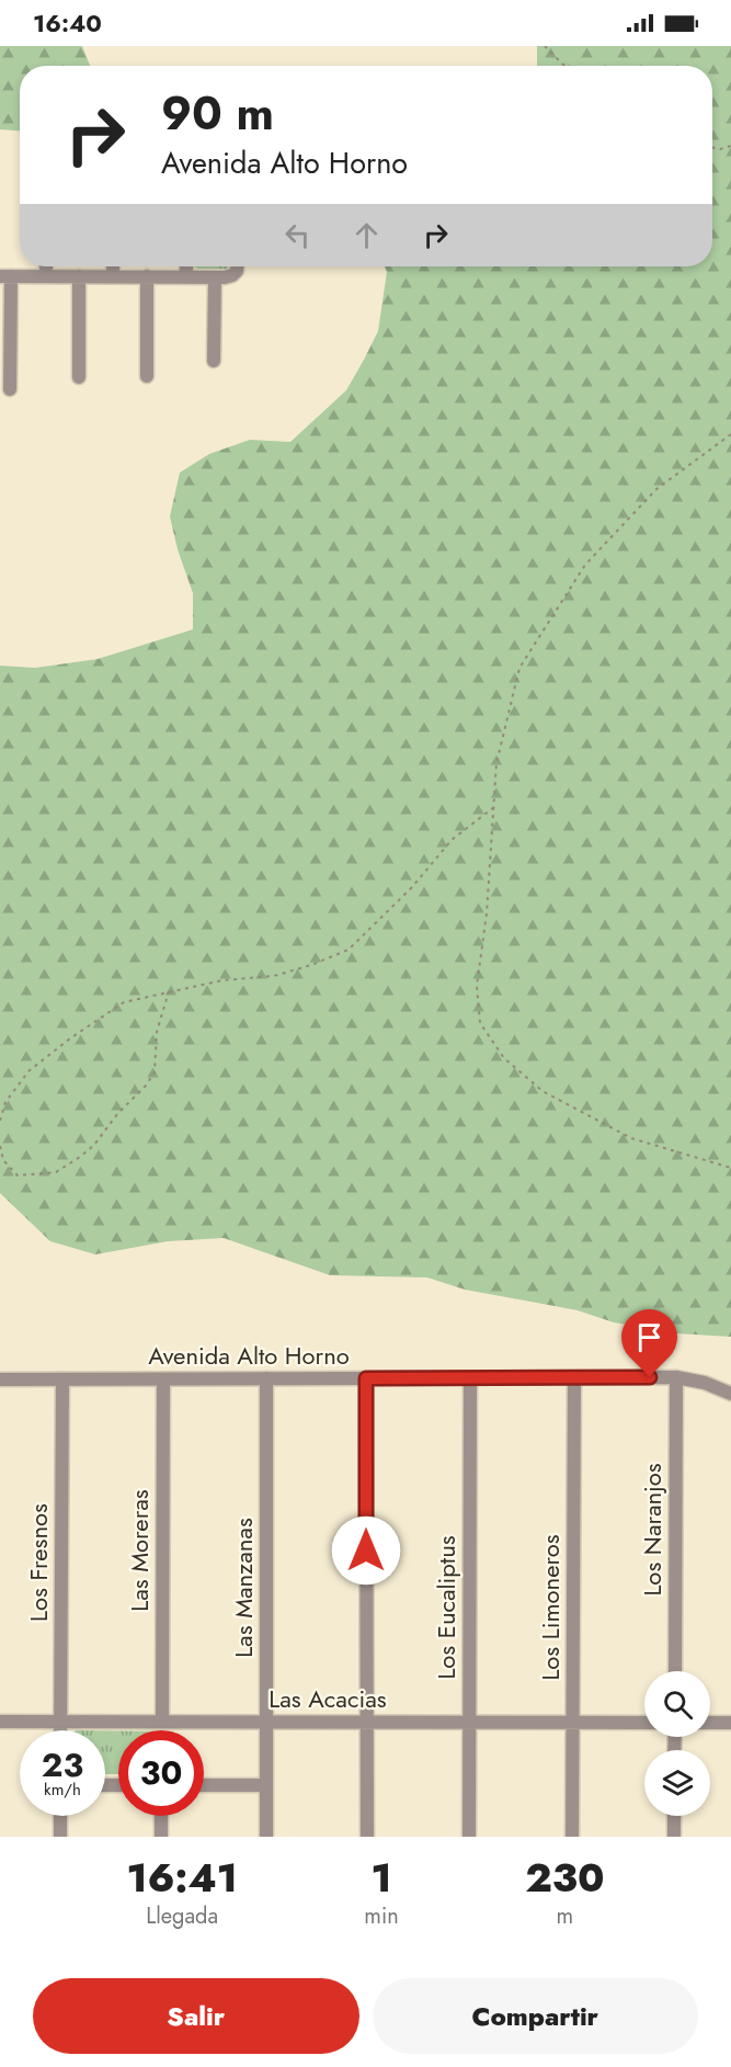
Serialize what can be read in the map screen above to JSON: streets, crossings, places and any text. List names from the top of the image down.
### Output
{
  "streets": {
    "street": [
      "Avenida Alto Horno",
      "Los Naranjos",
      "Las Moreras",
      "Los Fresnos",
      "Las Manzanas",
      "Los Eucaliptus",
      "Los Limoneros",
      "Las Acacias"
    ]
  },
  "crossings": [
    ["Avenida Alto Horno", "Los Naranjos"],
    ["Avenida Alto Horno", "Las Moreras"],
    ["Avenida Alto Horno", "Los Fresnos"],
    ["Avenida Alto Horno", "Las Manzanas"],
    ["Avenida Alto Horno", "Los Eucaliptus"],
    ["Avenida Alto Horno", "Los Limoneros"],
    ["Las Moreras", "Las Acacias"],
    ["Los Fresnos", "Las Acacias"],
    ["Las Manzanas", "Las Acacias"],
    ["Los Eucaliptus", "Las Acacias"],
    ["Los Limoneros", "Las Acacias"]
  ],
  "page": {
    "status": "16:40",
    "turn": ["90 m", "Avenida Alto Horno"],
    "speed": "23 km/h",
    "limit": "30",
    "eta": [
      "16:41",
      "Llegada",
      "1",
      "min",
      "230",
      "m"
    ],
    "buttons": ["Salir", "Compartir"]
  }
}
